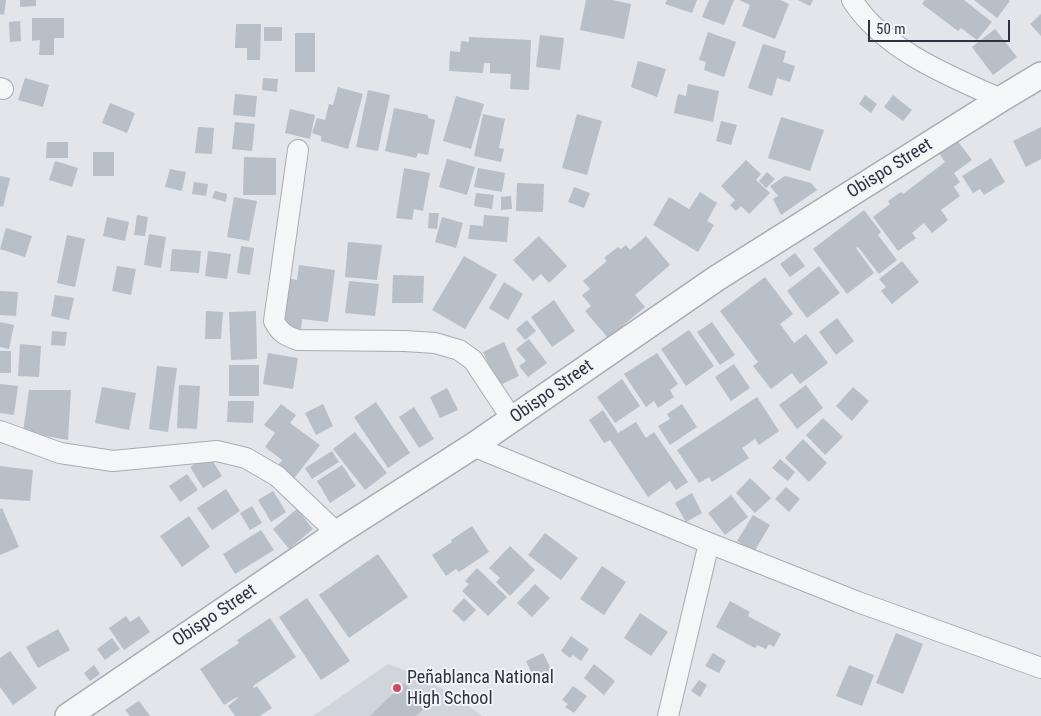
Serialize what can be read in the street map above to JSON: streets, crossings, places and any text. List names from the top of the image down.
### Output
{
  "streets": {
    "street": ["Obispo Street"]
  },
  "places": ["Peñablanca National High School"],
  "scale_bar": "50 m"
}
